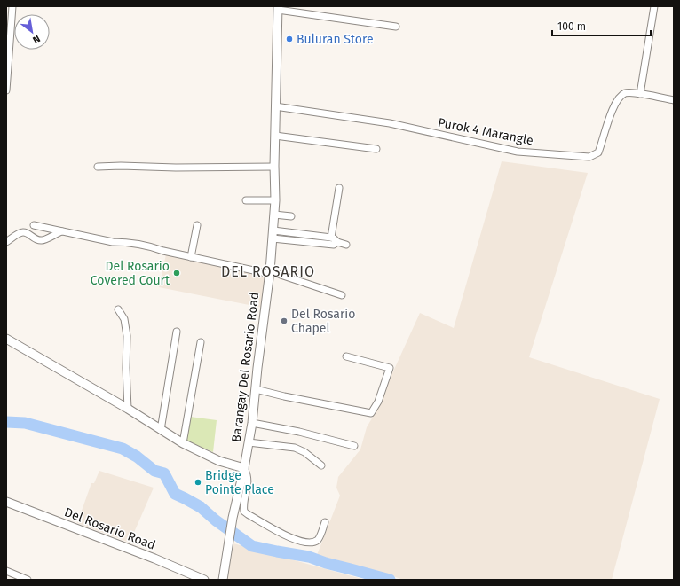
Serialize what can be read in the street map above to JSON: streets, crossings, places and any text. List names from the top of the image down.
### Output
{
  "streets": {
    "main road": ["Barangay Del Rosario Road", "Del Rosario Road"],
    "street": ["Purok 4 Marangle"]
  },
  "crossings": [
    ["Purok 4 Marangle", "Barangay Del Rosario Road"]
  ],
  "districts": ["DEL ROSARIO"],
  "places": [
    "Buluran Store",
    "Del Rosario Covered Court",
    "Del Rosario Chapel",
    "Bridge Pointe Place"
  ],
  "scale_bar": "100 m",
  "north": "bottom right"
}
